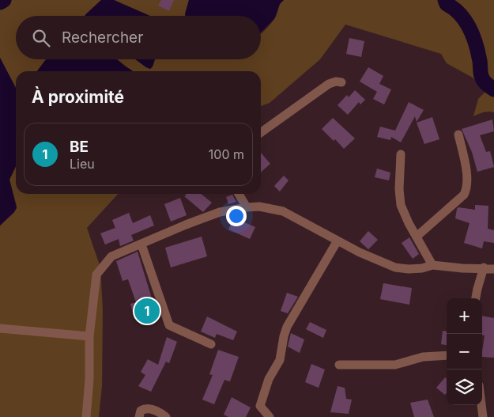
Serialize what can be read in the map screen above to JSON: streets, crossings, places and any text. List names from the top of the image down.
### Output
{
  "page": {
    "search": "Rechercher",
    "heading": "À proximité",
    "list": [
      {
        "mark": "1",
        "name": "BE",
        "note": "Lieu",
        "value": "100 m"
      }
    ],
    "pins": "1",
    "map_buttons": ["+", "−"]
  }
}
